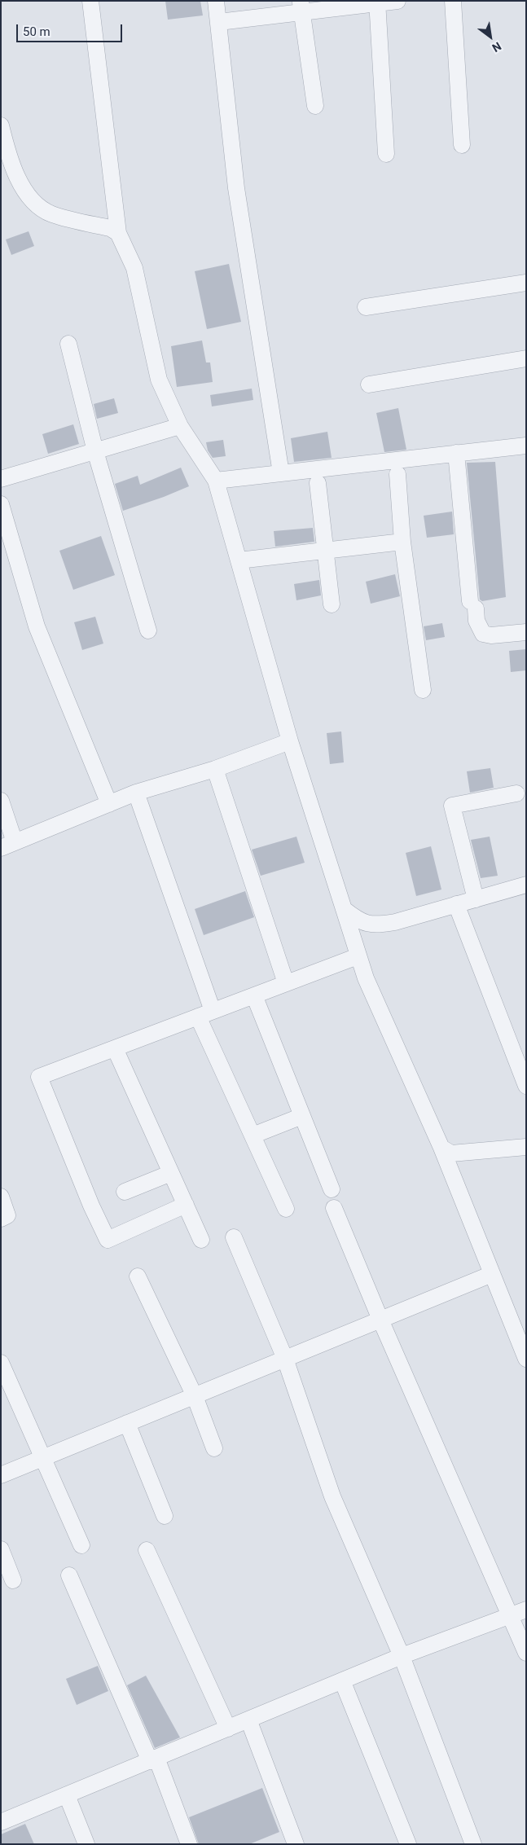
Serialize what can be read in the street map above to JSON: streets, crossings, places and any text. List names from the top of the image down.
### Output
{
  "scale_bar": "50 m",
  "north": "bottom right"
}
